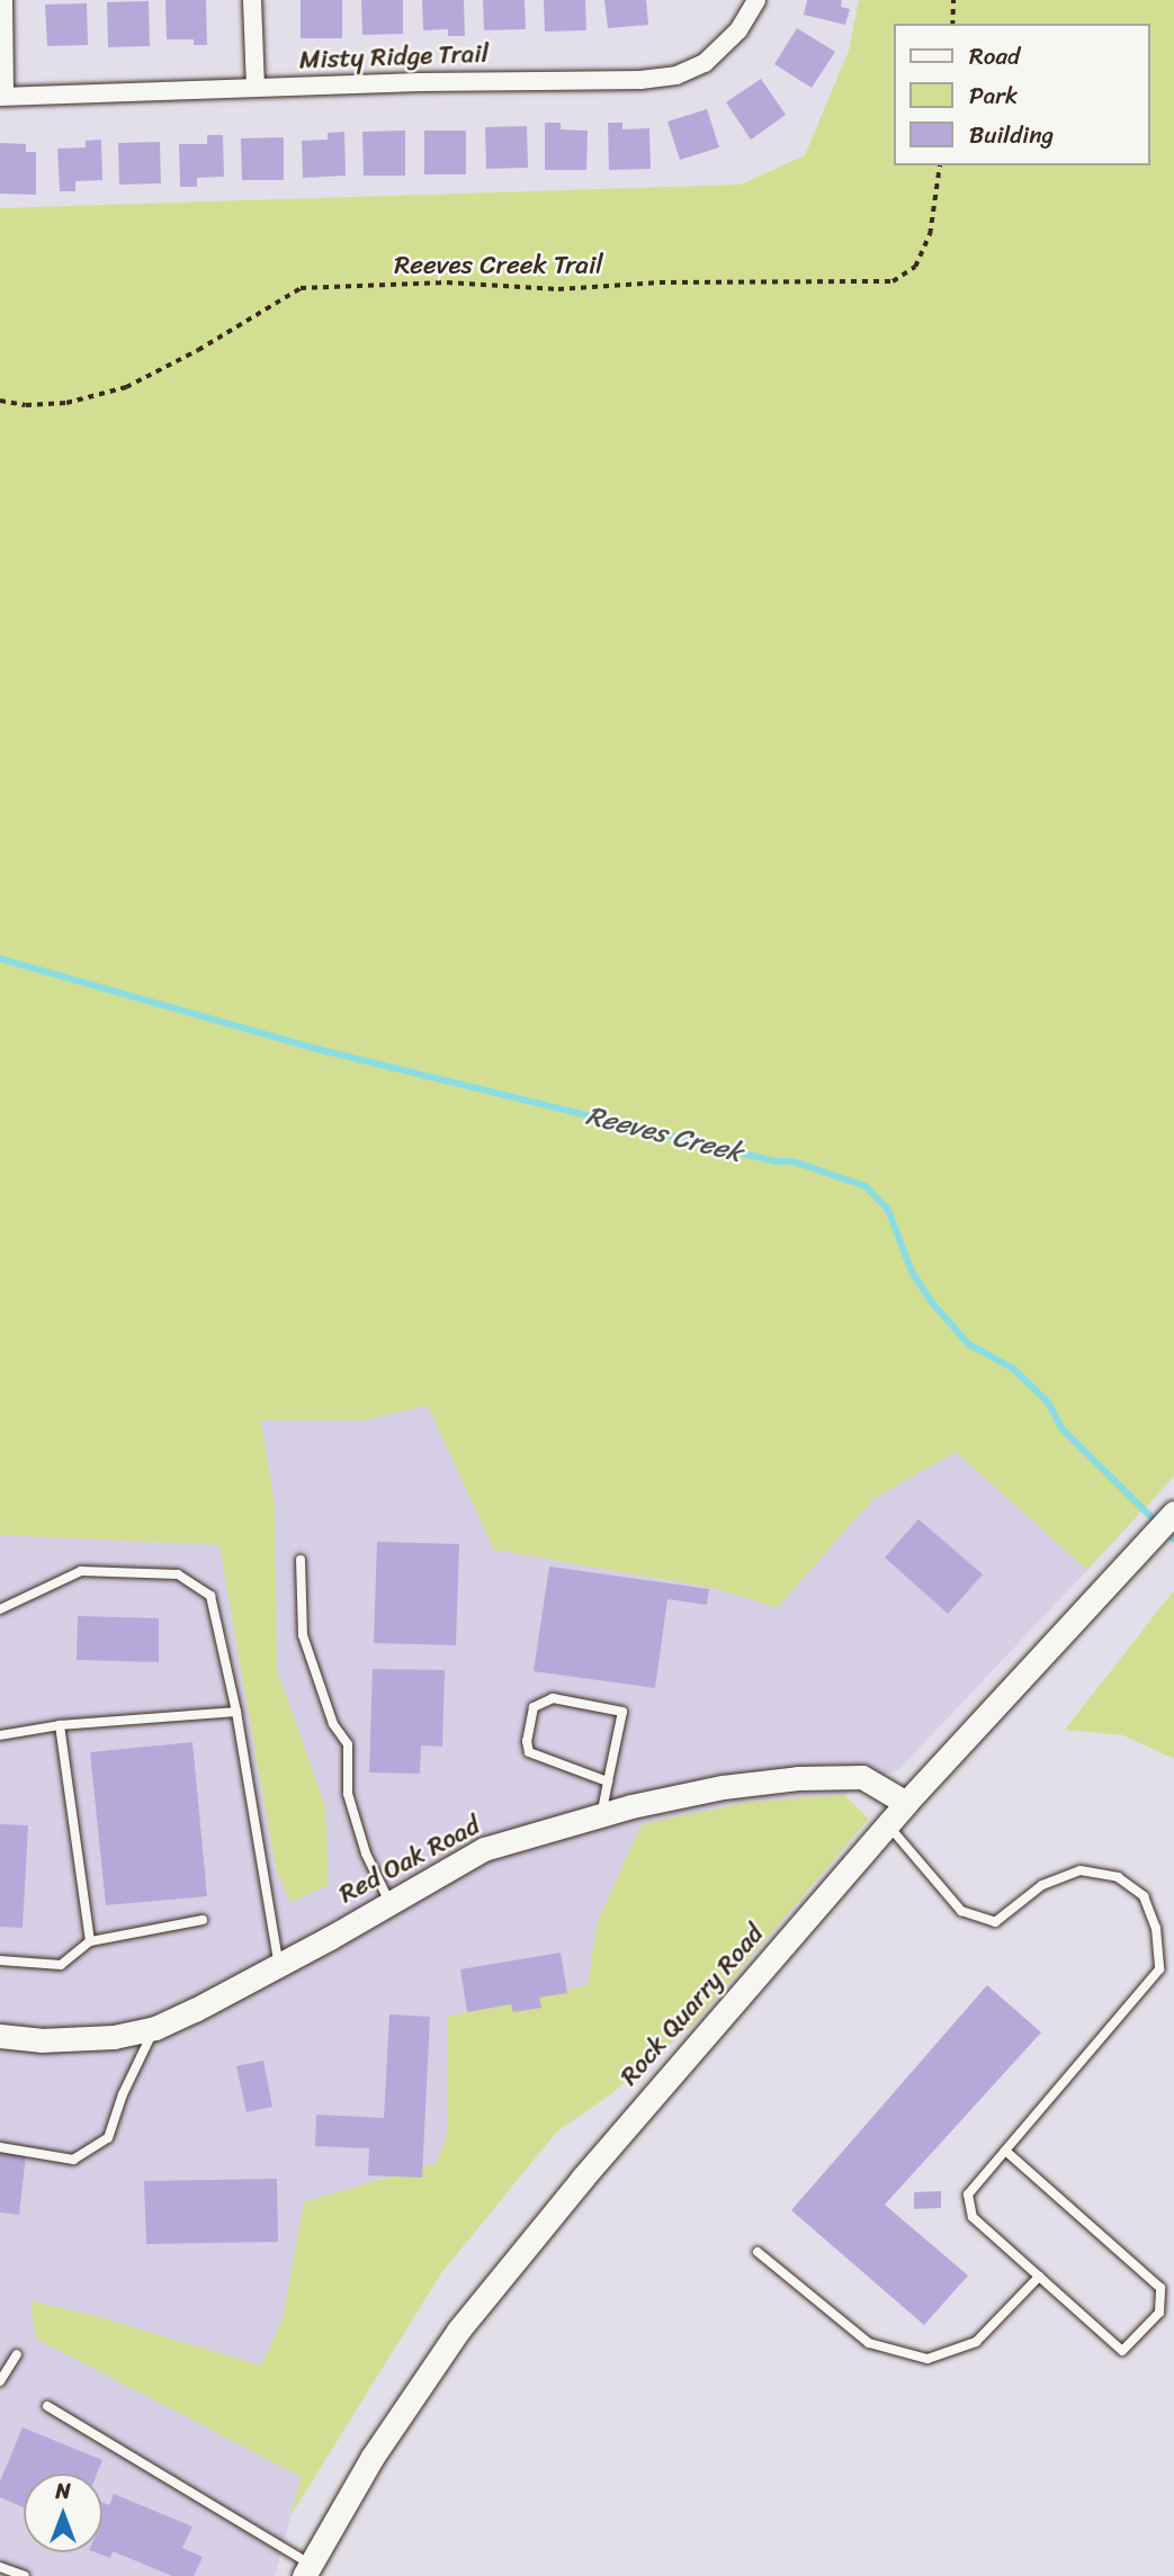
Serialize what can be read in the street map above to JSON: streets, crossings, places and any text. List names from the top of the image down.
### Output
{
  "streets": {
    "street": ["Misty Ridge Trail", "Red Oak Road", "Rock Quarry Road"],
    "path": ["Reeves Creek Trail"]
  },
  "crossings": [
    ["Red Oak Road", "Rock Quarry Road"]
  ],
  "water": ["Reeves Creek"],
  "legend": ["Road", "Park", "Building"],
  "north": "top"
}
